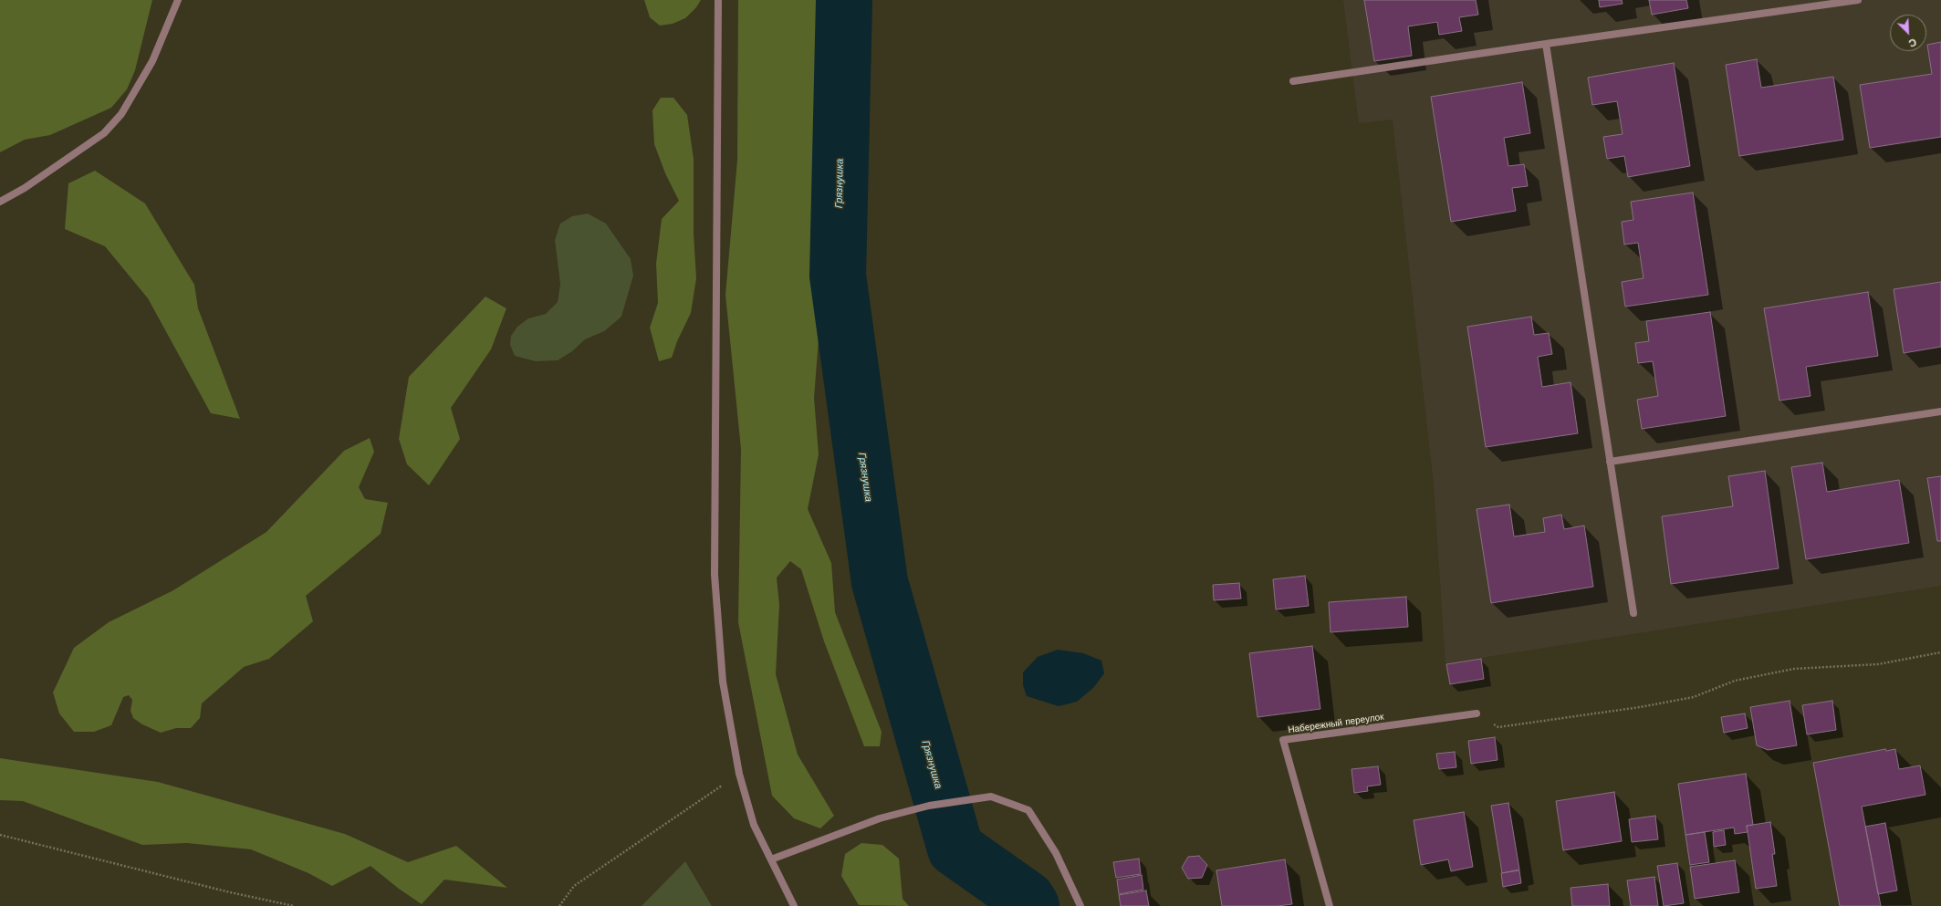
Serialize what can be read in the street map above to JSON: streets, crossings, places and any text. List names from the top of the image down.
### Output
{
  "streets": {
    "street": ["Набережный переулок"]
  },
  "water": ["Грязнушка"],
  "north": "bottom right"
}
